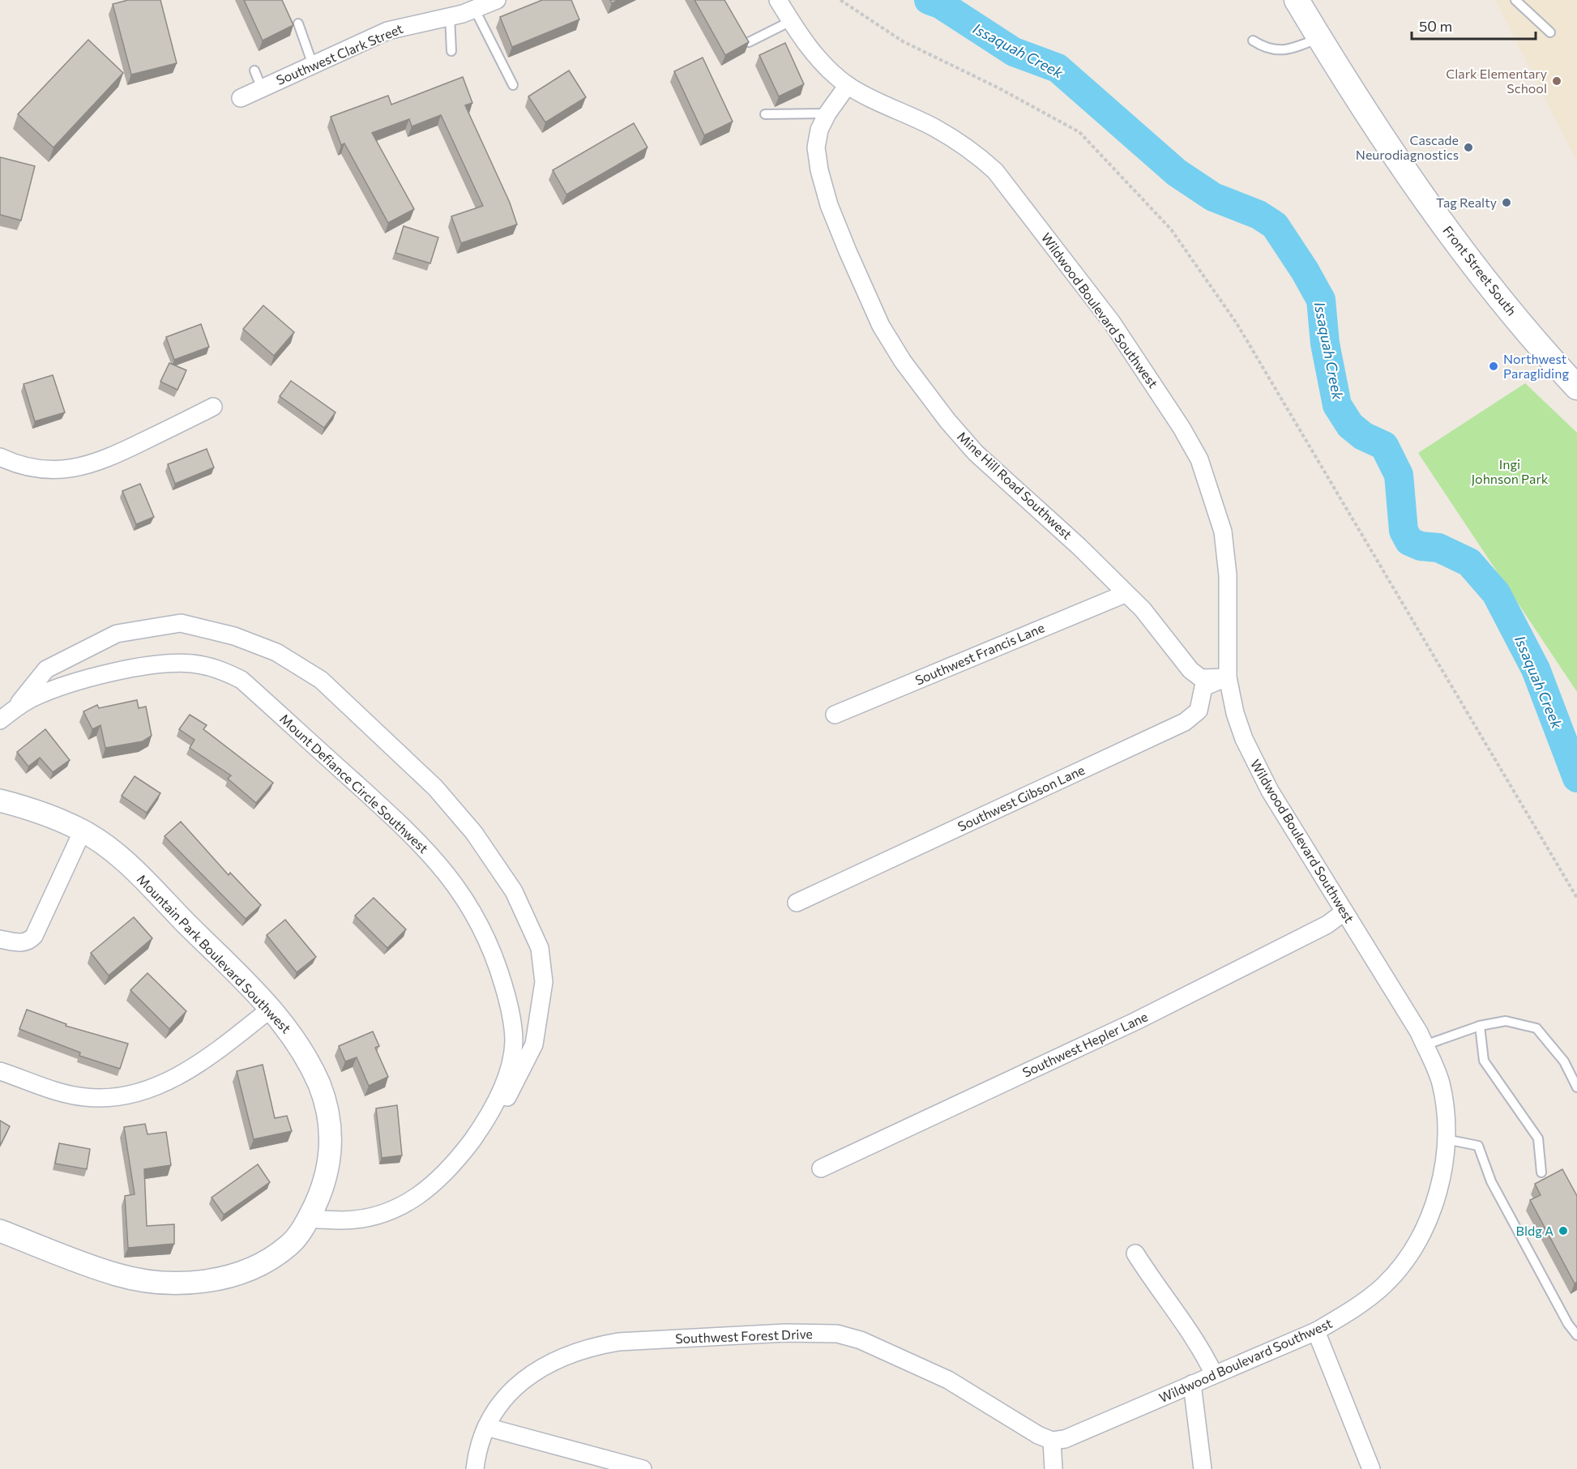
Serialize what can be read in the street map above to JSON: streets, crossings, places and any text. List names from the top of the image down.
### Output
{
  "streets": {
    "main road": ["Front Street South"],
    "street": [
      "Southwest Clark Street",
      "Wildwood Boulevard Southwest",
      "Mine Hill Road Southwest",
      "Southwest Francis Lane",
      "Mount Defiance Circle Southwest",
      "Southwest Gibson Lane",
      "Mountain Park Boulevard Southwest",
      "Southwest Hepler Lane",
      "Southwest Forest Drive"
    ]
  },
  "crossings": [
    ["Wildwood Boulevard Southwest", "Mine Hill Road Southwest"],
    ["Wildwood Boulevard Southwest", "Southwest Gibson Lane"],
    ["Wildwood Boulevard Southwest", "Southwest Hepler Lane"],
    ["Wildwood Boulevard Southwest", "Southwest Forest Drive"],
    ["Mine Hill Road Southwest", "Southwest Francis Lane"],
    ["Mine Hill Road Southwest", "Southwest Gibson Lane"],
    ["Mount Defiance Circle Southwest", "Mountain Park Boulevard Southwest"]
  ],
  "water": ["Issaquah Creek"],
  "parks": ["Ingi Johnson Park"],
  "places": [
    "Clark Elementary School",
    "Cascade Neurodiagnostics",
    "Tag Realty",
    "Northwest Paragliding",
    "Bldg A"
  ],
  "scale_bar": "50 m"
}
